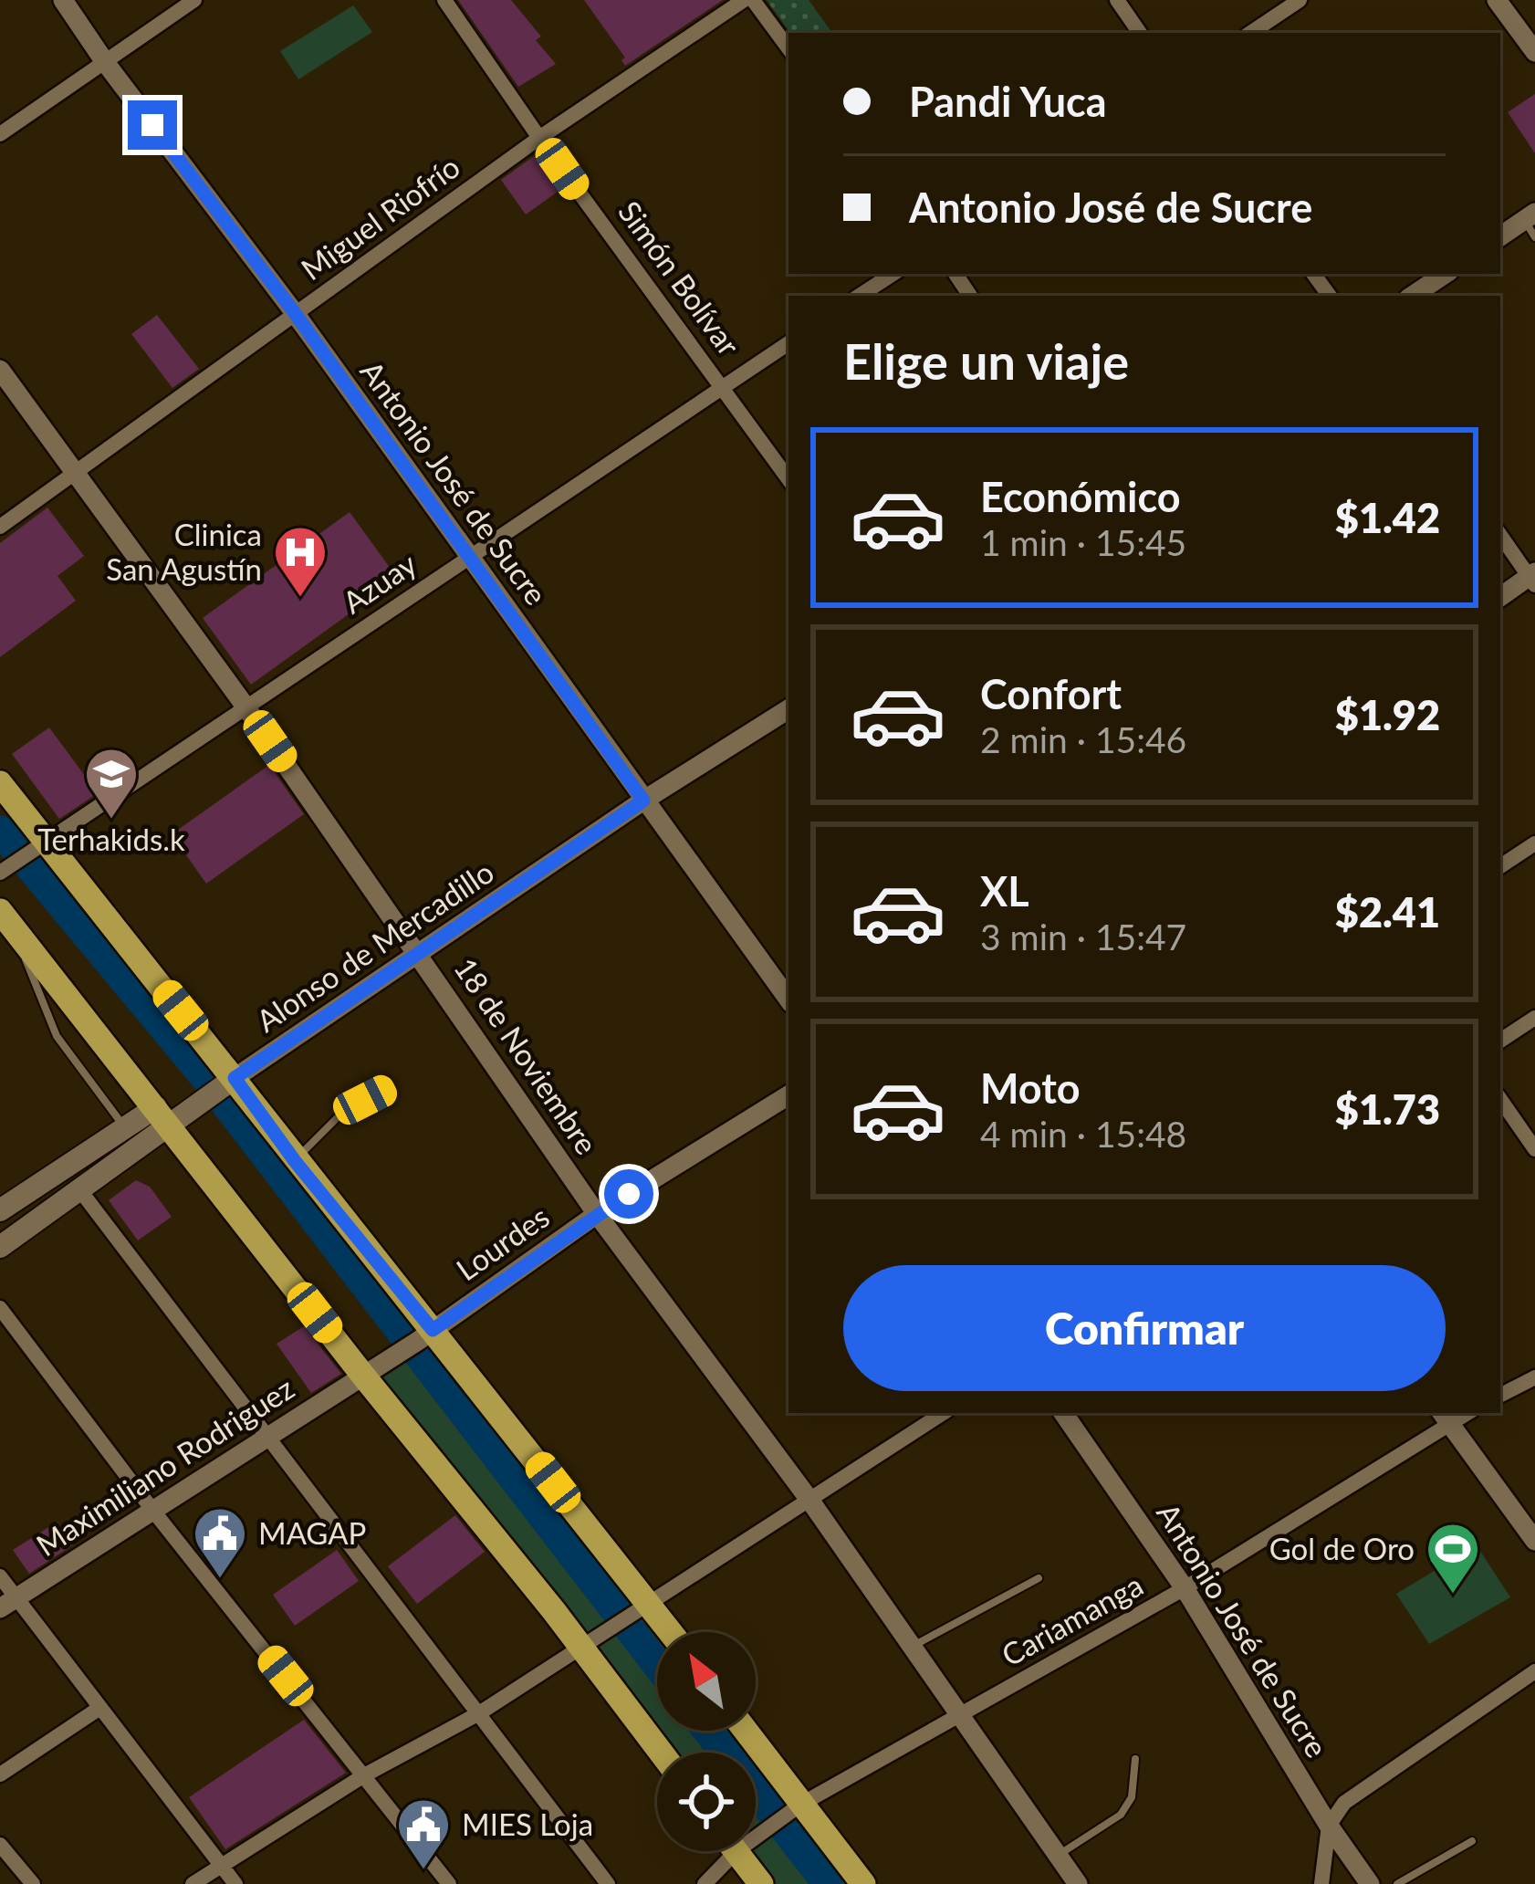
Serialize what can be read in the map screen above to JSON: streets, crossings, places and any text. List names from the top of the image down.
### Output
{
  "streets": {
    "main road": ["Alonso de Mercadillo"],
    "street": [
      "Miguel Riofrío",
      "Simón Bolívar",
      "Antonio José de Sucre",
      "Azuay",
      "18 de Noviembre",
      "Lourdes",
      "Maximiliano Rodriguez",
      "Cariamanga"
    ]
  },
  "crossings": [
    ["Miguel Riofrío", "Simón Bolívar"],
    ["Miguel Riofrío", "Antonio José de Sucre"],
    ["Miguel Riofrío", "18 de Noviembre"],
    ["Simón Bolívar", "Azuay"],
    ["Antonio José de Sucre", "Azuay"],
    ["Antonio José de Sucre", "Alonso de Mercadillo"],
    ["Antonio José de Sucre", "Cariamanga"],
    ["Azuay", "18 de Noviembre"],
    ["Alonso de Mercadillo", "18 de Noviembre"],
    ["18 de Noviembre", "Lourdes"],
    ["18 de Noviembre", "Cariamanga"],
    ["Lourdes", "Maximiliano Rodriguez"]
  ],
  "places": {
    "hospital": ["Clinica San Agustín"],
    "school or university": ["Terhakids.k"],
    "public building": ["MAGAP", "MIES Loja"],
    "sports": ["Gol de Oro"]
  },
  "north": "top left",
  "page": {
    "banner": ["Pandi Yuca", "Antonio José de Sucre"],
    "heading": "Elige un viaje",
    "list": [
      {
        "name": "Económico",
        "note": "1 min · 15:45",
        "value": "$1.42"
      },
      {
        "name": "Confort",
        "note": "2 min · 15:46",
        "value": "$1.92"
      },
      {
        "name": "XL",
        "note": "3 min · 15:47",
        "value": "$2.41"
      },
      {
        "name": "Moto",
        "note": "4 min · 15:48",
        "value": "$1.73"
      }
    ],
    "buttons": "Confirmar"
  }
}
